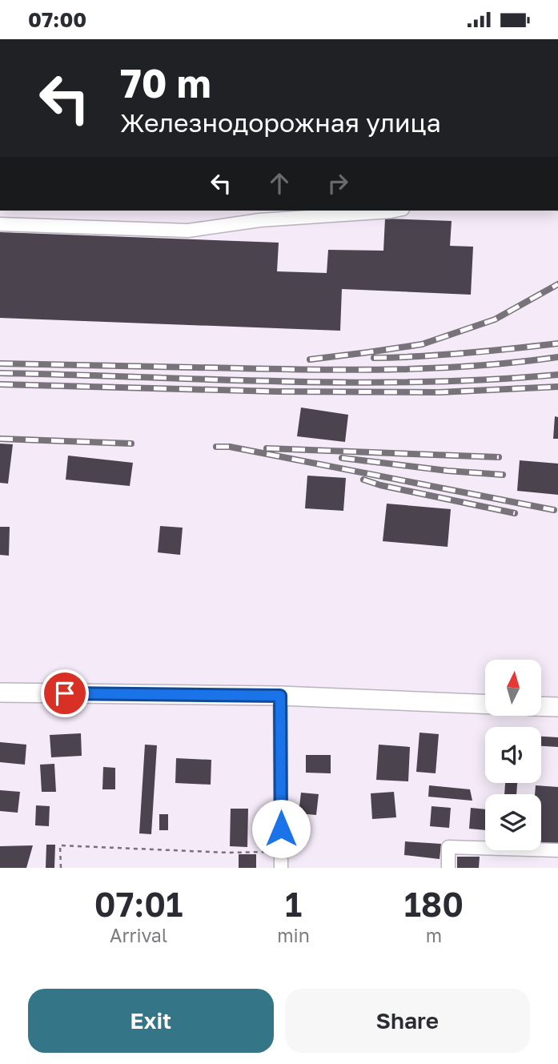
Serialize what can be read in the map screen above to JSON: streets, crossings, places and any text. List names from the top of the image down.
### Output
{
  "north": "top",
  "page": {
    "status": "07:00",
    "turn": ["70 m", "Железнодорожная улица"],
    "eta": [
      "07:01",
      "Arrival",
      "1",
      "min",
      "180",
      "m"
    ],
    "buttons": ["Exit", "Share"]
  }
}
